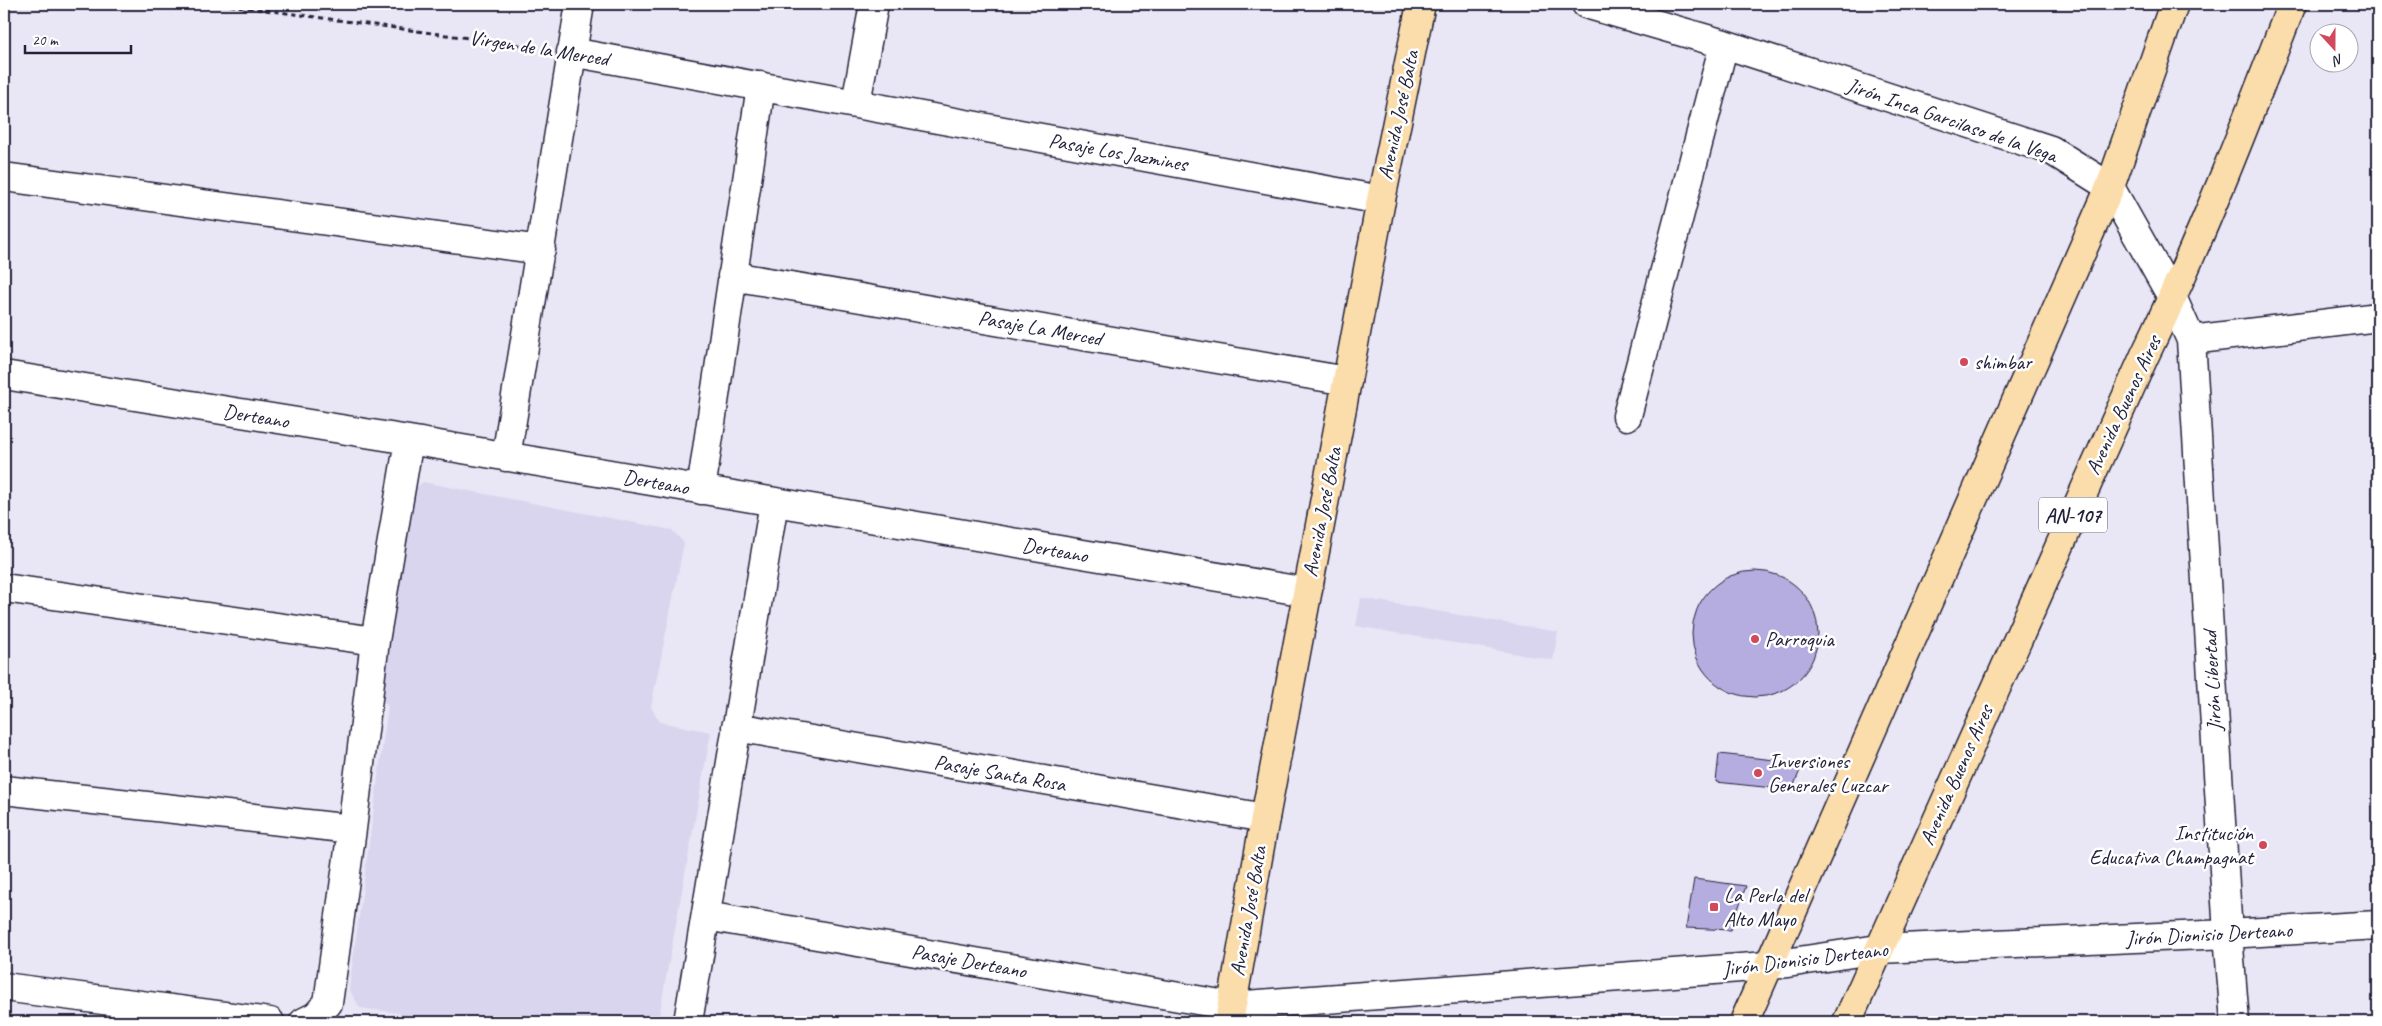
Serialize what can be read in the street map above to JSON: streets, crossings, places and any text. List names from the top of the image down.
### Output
{
  "streets": {
    "main road": ["Avenida José Balta", "Avenida Buenos Aires", "AN-107"],
    "street": [
      "Virgen de la Merced",
      "Jirón Inca Garcilaso de la Vega",
      "Pasaje Los Jazmines",
      "Pasaje La Merced",
      "Derteano",
      "Jirón Libertad",
      "Pasaje Santa Rosa",
      "Jirón Dionisio Derteano",
      "Pasaje Derteano"
    ]
  },
  "crossings": [
    ["Virgen de la Merced", "Pasaje Los Jazmines"],
    ["Avenida José Balta", "Pasaje Los Jazmines"],
    ["Avenida José Balta", "Pasaje La Merced"],
    ["Avenida José Balta", "Derteano"],
    ["Avenida José Balta", "Pasaje Santa Rosa"],
    ["Avenida José Balta", "Jirón Dionisio Derteano"],
    ["Avenida José Balta", "Pasaje Derteano"],
    ["Jirón Inca Garcilaso de la Vega", "Avenida Buenos Aires"],
    ["Jirón Inca Garcilaso de la Vega", "Jirón Libertad"],
    ["Avenida Buenos Aires", "Jirón Dionisio Derteano"],
    ["Jirón Libertad", "Jirón Dionisio Derteano"],
    ["Jirón Dionisio Derteano", "Pasaje Derteano"]
  ],
  "places": {
    "other": [
      "shimbar",
      "Parroquia",
      "Inversiones Generales Luzcar",
      "Institución Educativa Champagnat"
    ],
    "transit": ["La Perla del Alto Mayo"]
  },
  "scale_bar": "20 m",
  "north": "bottom"
}
